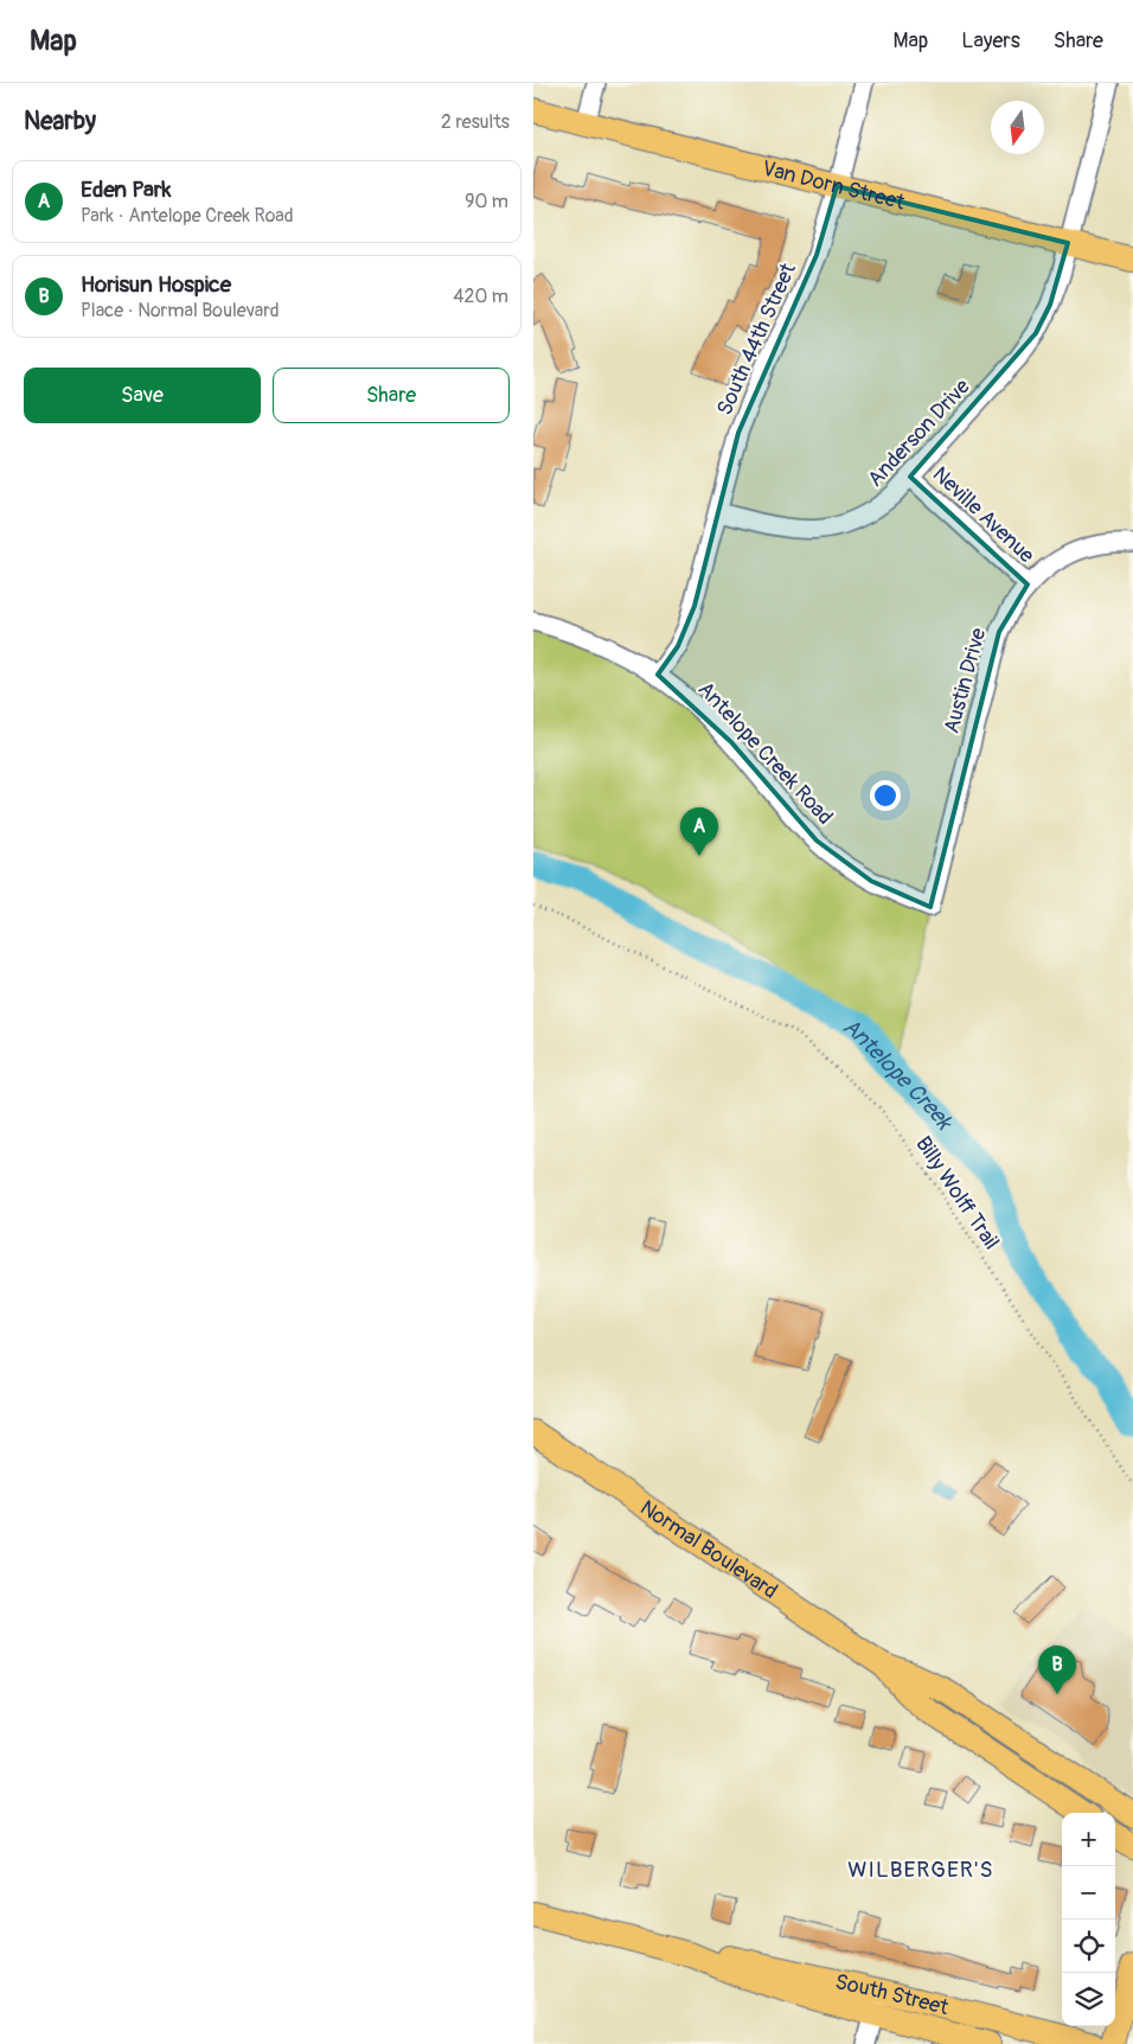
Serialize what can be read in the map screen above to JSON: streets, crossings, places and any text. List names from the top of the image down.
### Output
{
  "streets": {
    "main road": ["Van Dorn Street", "Normal Boulevard", "South Street"],
    "street": [
      "South 44th Street",
      "Anderson Drive",
      "Neville Avenue",
      "Austin Drive",
      "Antelope Creek Road"
    ],
    "path": ["Billy Wolff Trail"]
  },
  "crossings": [
    ["Van Dorn Street", "South 44th Street"],
    ["Van Dorn Street", "Anderson Drive"],
    ["South 44th Street", "Anderson Drive"],
    ["South 44th Street", "Antelope Creek Road"],
    ["Anderson Drive", "Neville Avenue"],
    ["Neville Avenue", "Austin Drive"],
    ["Austin Drive", "Antelope Creek Road"]
  ],
  "districts": ["WILBERGER'S"],
  "water": ["Antelope Creek"],
  "north": "bottom",
  "page": {
    "header": "Map",
    "nav": ["Map", "Layers", "Share"],
    "heading": ["Nearby", "2 results"],
    "list": [
      {
        "mark": "A",
        "name": "Eden Park",
        "note": "Park · Antelope Creek Road",
        "value": "90 m"
      },
      {
        "mark": "B",
        "name": "Horisun Hospice",
        "note": "Place · Normal Boulevard",
        "value": "420 m"
      }
    ],
    "buttons": ["Save", "Share"],
    "pins": ["A", "B"],
    "map_buttons": ["+", "−"]
  }
}
